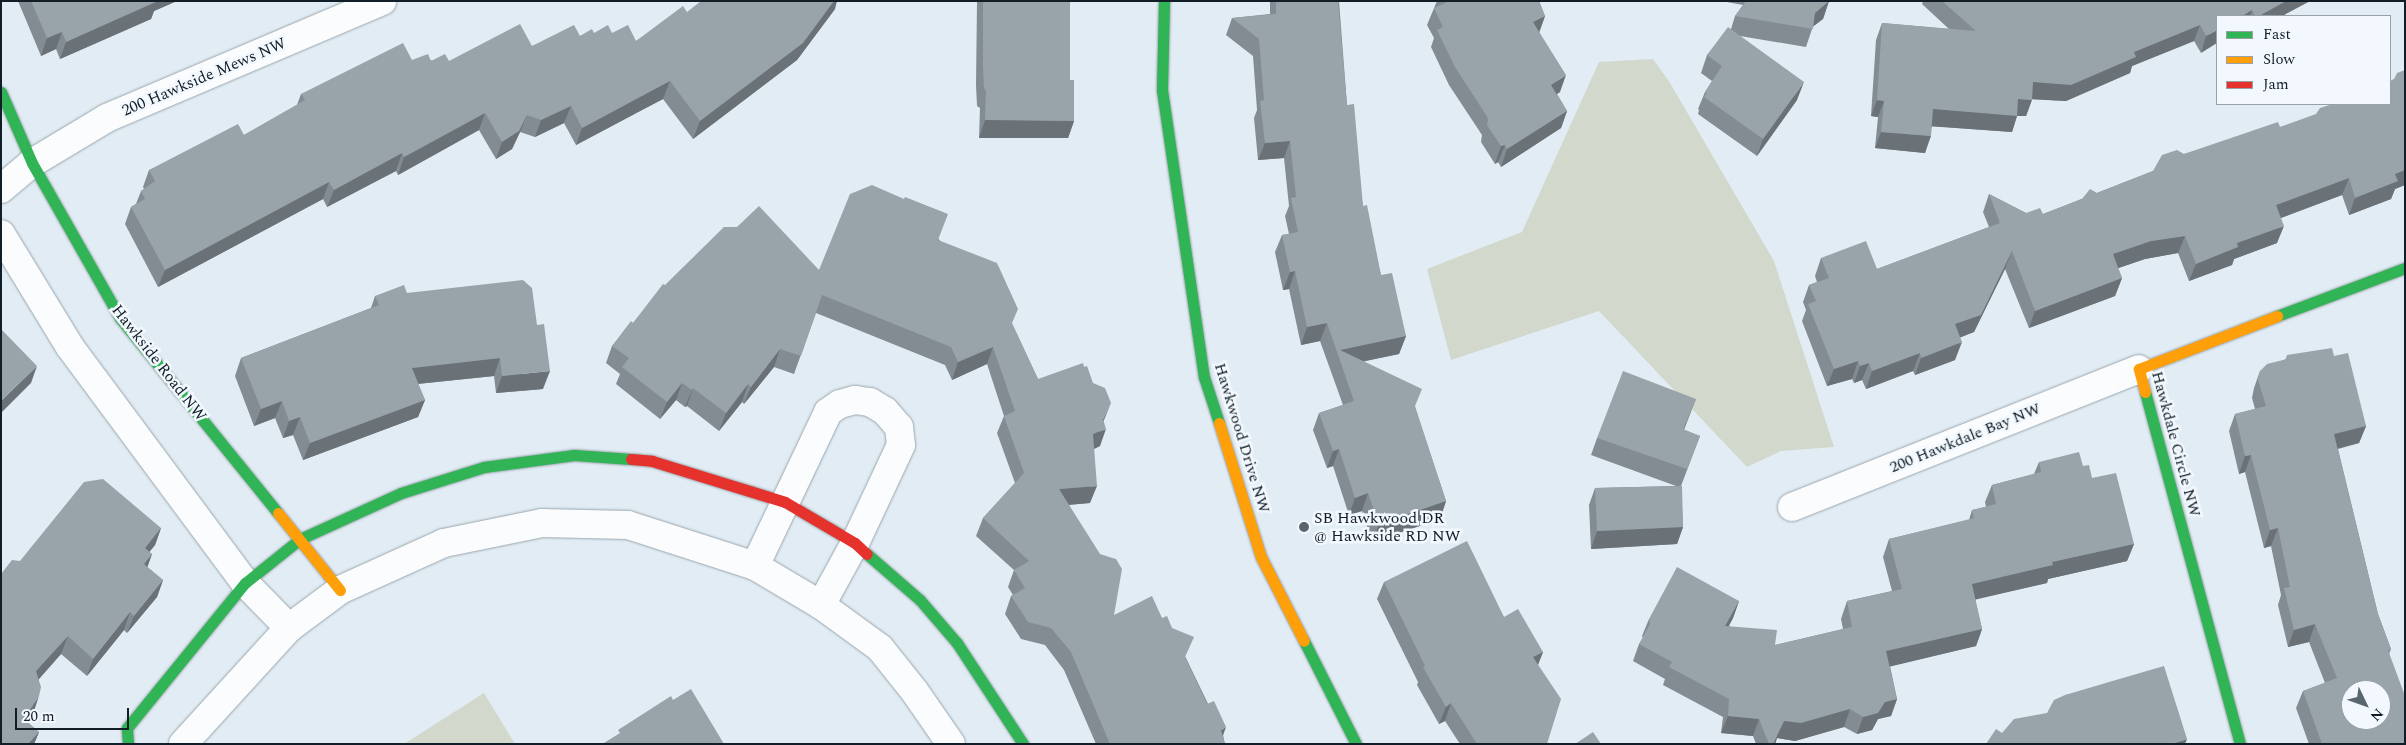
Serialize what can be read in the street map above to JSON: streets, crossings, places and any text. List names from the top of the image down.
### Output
{
  "streets": {
    "street": [
      "200 Hawkside Mews NW",
      "Hawkside Road NW",
      "Hawkwood Drive NW",
      "200 Hawkdale Bay NW",
      "Hawkdale Circle NW"
    ]
  },
  "crossings": [
    ["200 Hawkside Mews NW", "Hawkside Road NW"],
    ["200 Hawkdale Bay NW", "Hawkdale Circle NW"]
  ],
  "places": ["SB Hawkwood DR @ Hawkside RD NW"],
  "legend": ["Fast", "Slow", "Jam"],
  "scale_bar": "20 m",
  "north": "bottom right"
}
